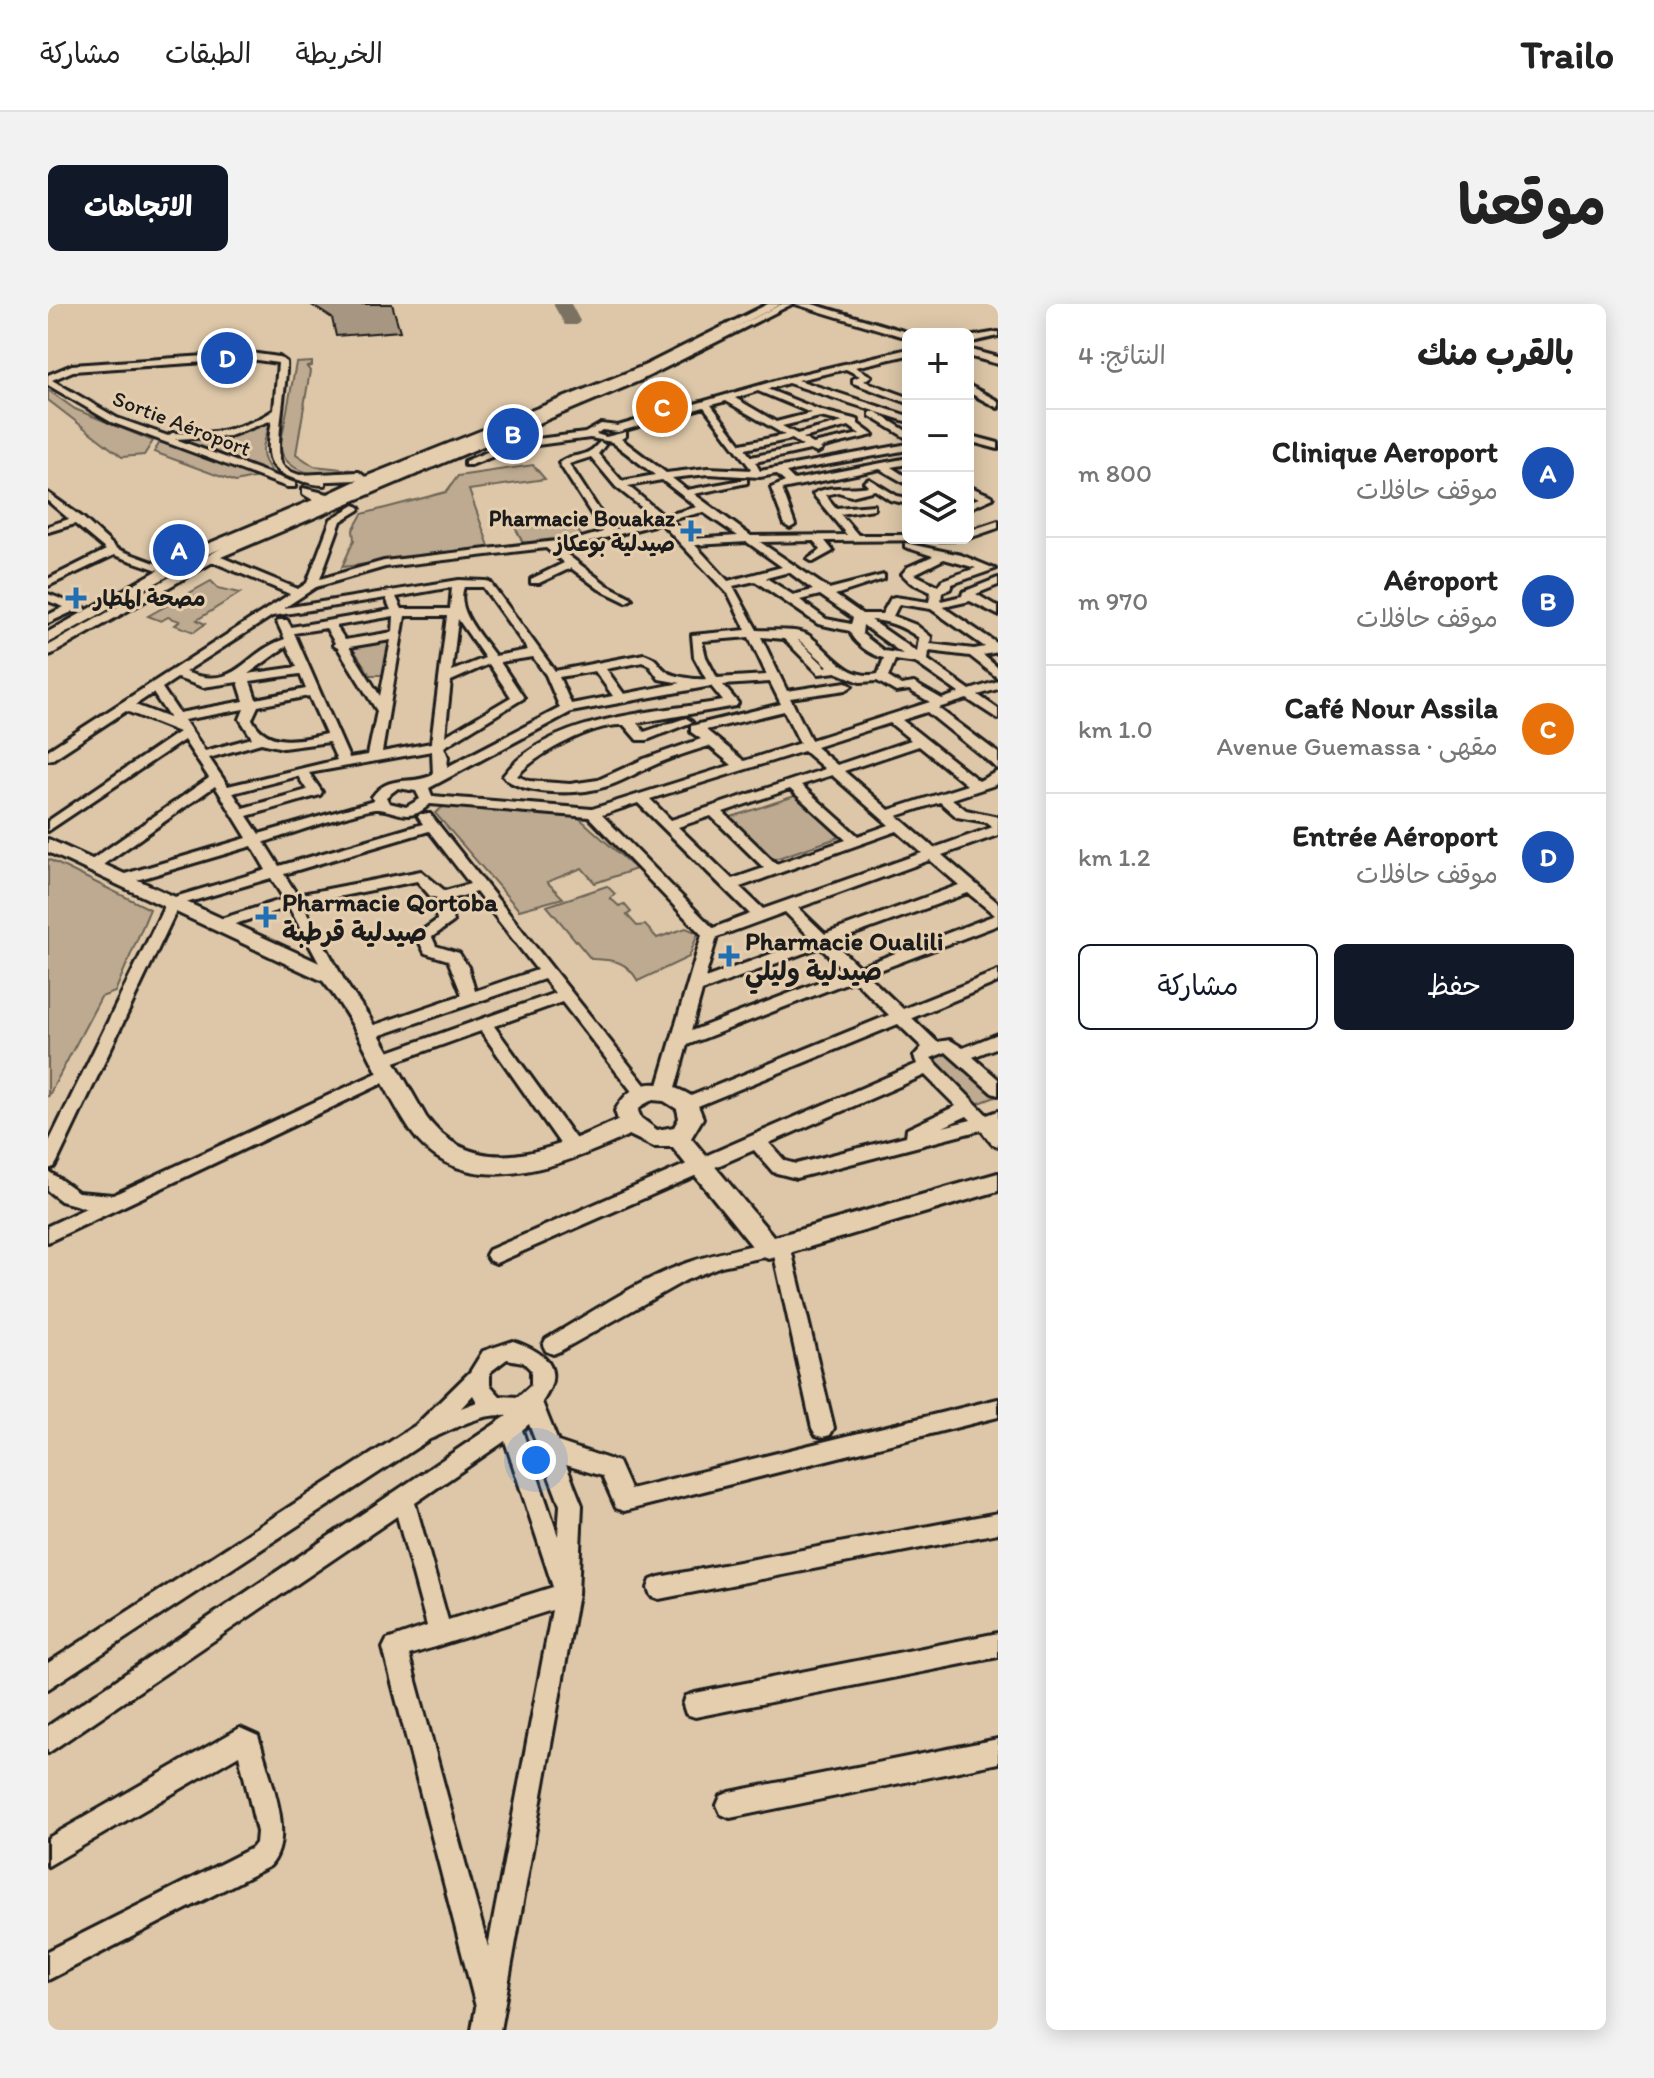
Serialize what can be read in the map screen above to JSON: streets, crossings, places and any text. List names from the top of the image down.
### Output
{
  "streets": {
    "street": ["Sortie Aéroport"]
  },
  "places": {
    "health": [
      "Pharmacie Bouakaz صيدلية بوعكاز",
      "مصحة المطار",
      "Pharmacie Qortoba صيدلية قرطبة",
      "Pharmacie Oualili صيدلية وليلي"
    ]
  },
  "page": {
    "header": "Trailo",
    "nav": ["الخريطة", "الطبقات", "مشاركة"],
    "title": "موقعنا",
    "buttons": [
      "الاتجاهات",
      ["حفظ", "مشاركة"]
    ],
    "heading": ["بالقرب منك", "النتائج: 4"],
    "map_buttons": ["+", "−"],
    "pins": [
      "D",
      "C",
      "B",
      "A"
    ],
    "list": [
      {
        "mark": "A",
        "name": "Clinique Aeroport",
        "note": "موقف حافلات",
        "value": "800 m"
      },
      {
        "mark": "B",
        "name": "Aéroport",
        "note": "موقف حافلات",
        "value": "970 m"
      },
      {
        "mark": "C",
        "name": "Café Nour Assila",
        "note": "مقهى · Avenue Guemassa",
        "value": "1.0 km"
      },
      {
        "mark": "D",
        "name": "Entrée Aéroport",
        "note": "موقف حافلات",
        "value": "1.2 km"
      }
    ]
  }
}
